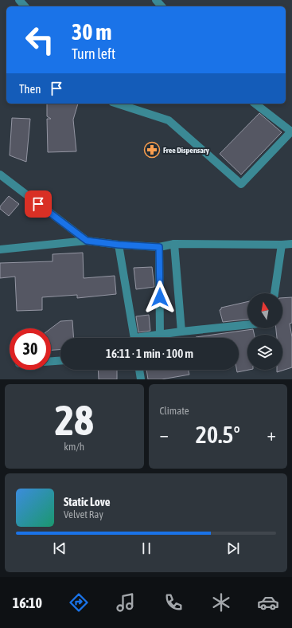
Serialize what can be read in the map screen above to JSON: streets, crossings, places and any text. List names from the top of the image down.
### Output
{
  "places": {
    "pharmacy": ["Free Dispensary"]
  },
  "north": "top",
  "page": {
    "turn": ["30 m", "Turn left"],
    "then": "Then",
    "limit": "30",
    "trip": "16:11 · 1 min · 100 m",
    "tile": [
      ["28", "km/h"],
      "Climate"
    ],
    "heat": ["−", "20.5°", "+"],
    "song": ["Static Love", "Velvet Ray"],
    "tabs": "16:10"
  }
}
